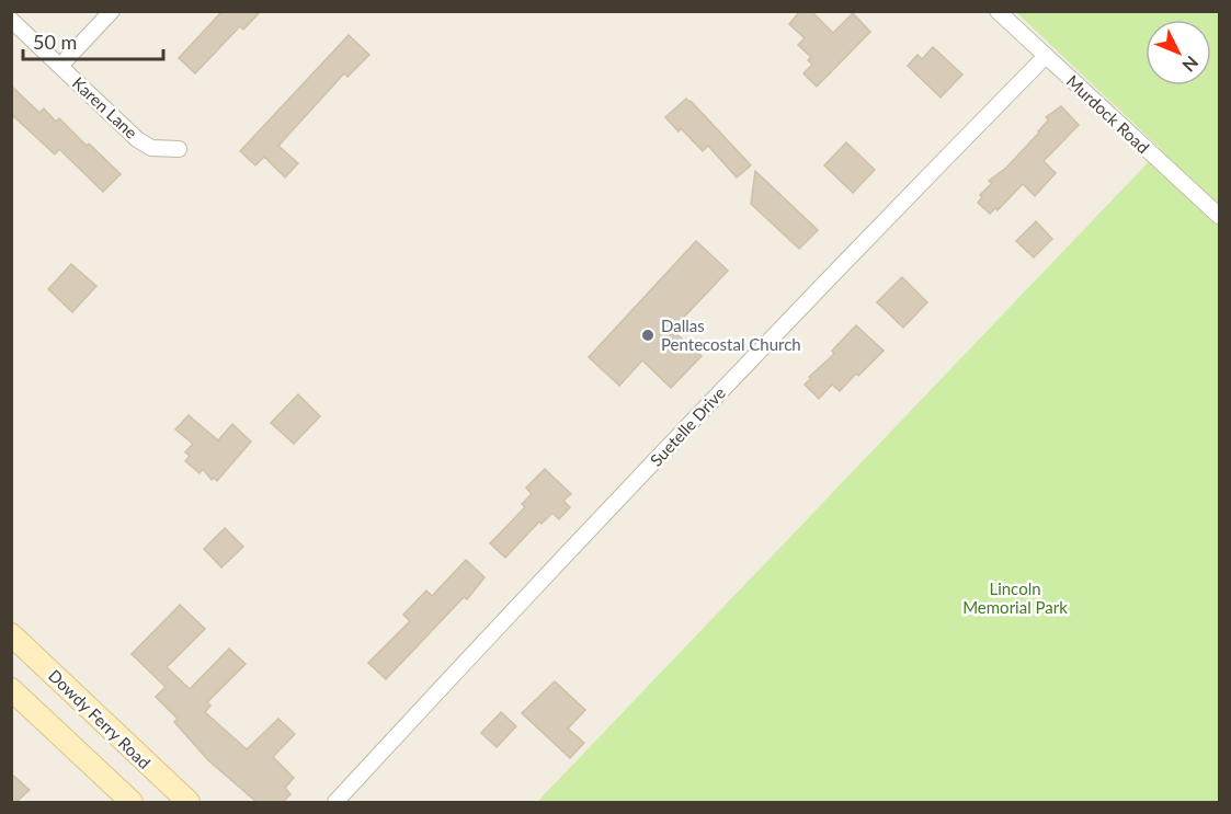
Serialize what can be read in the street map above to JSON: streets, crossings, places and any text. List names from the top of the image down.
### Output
{
  "streets": {
    "main road": ["Dowdy Ferry Road"],
    "street": ["Karen Lane", "Murdock Road", "Suetelle Drive"]
  },
  "crossings": [
    ["Murdock Road", "Suetelle Drive"]
  ],
  "parks": ["Lincoln Memorial Park"],
  "places": ["Dallas Pentecostal Church"],
  "scale_bar": "50 m",
  "north": "bottom right"
}
